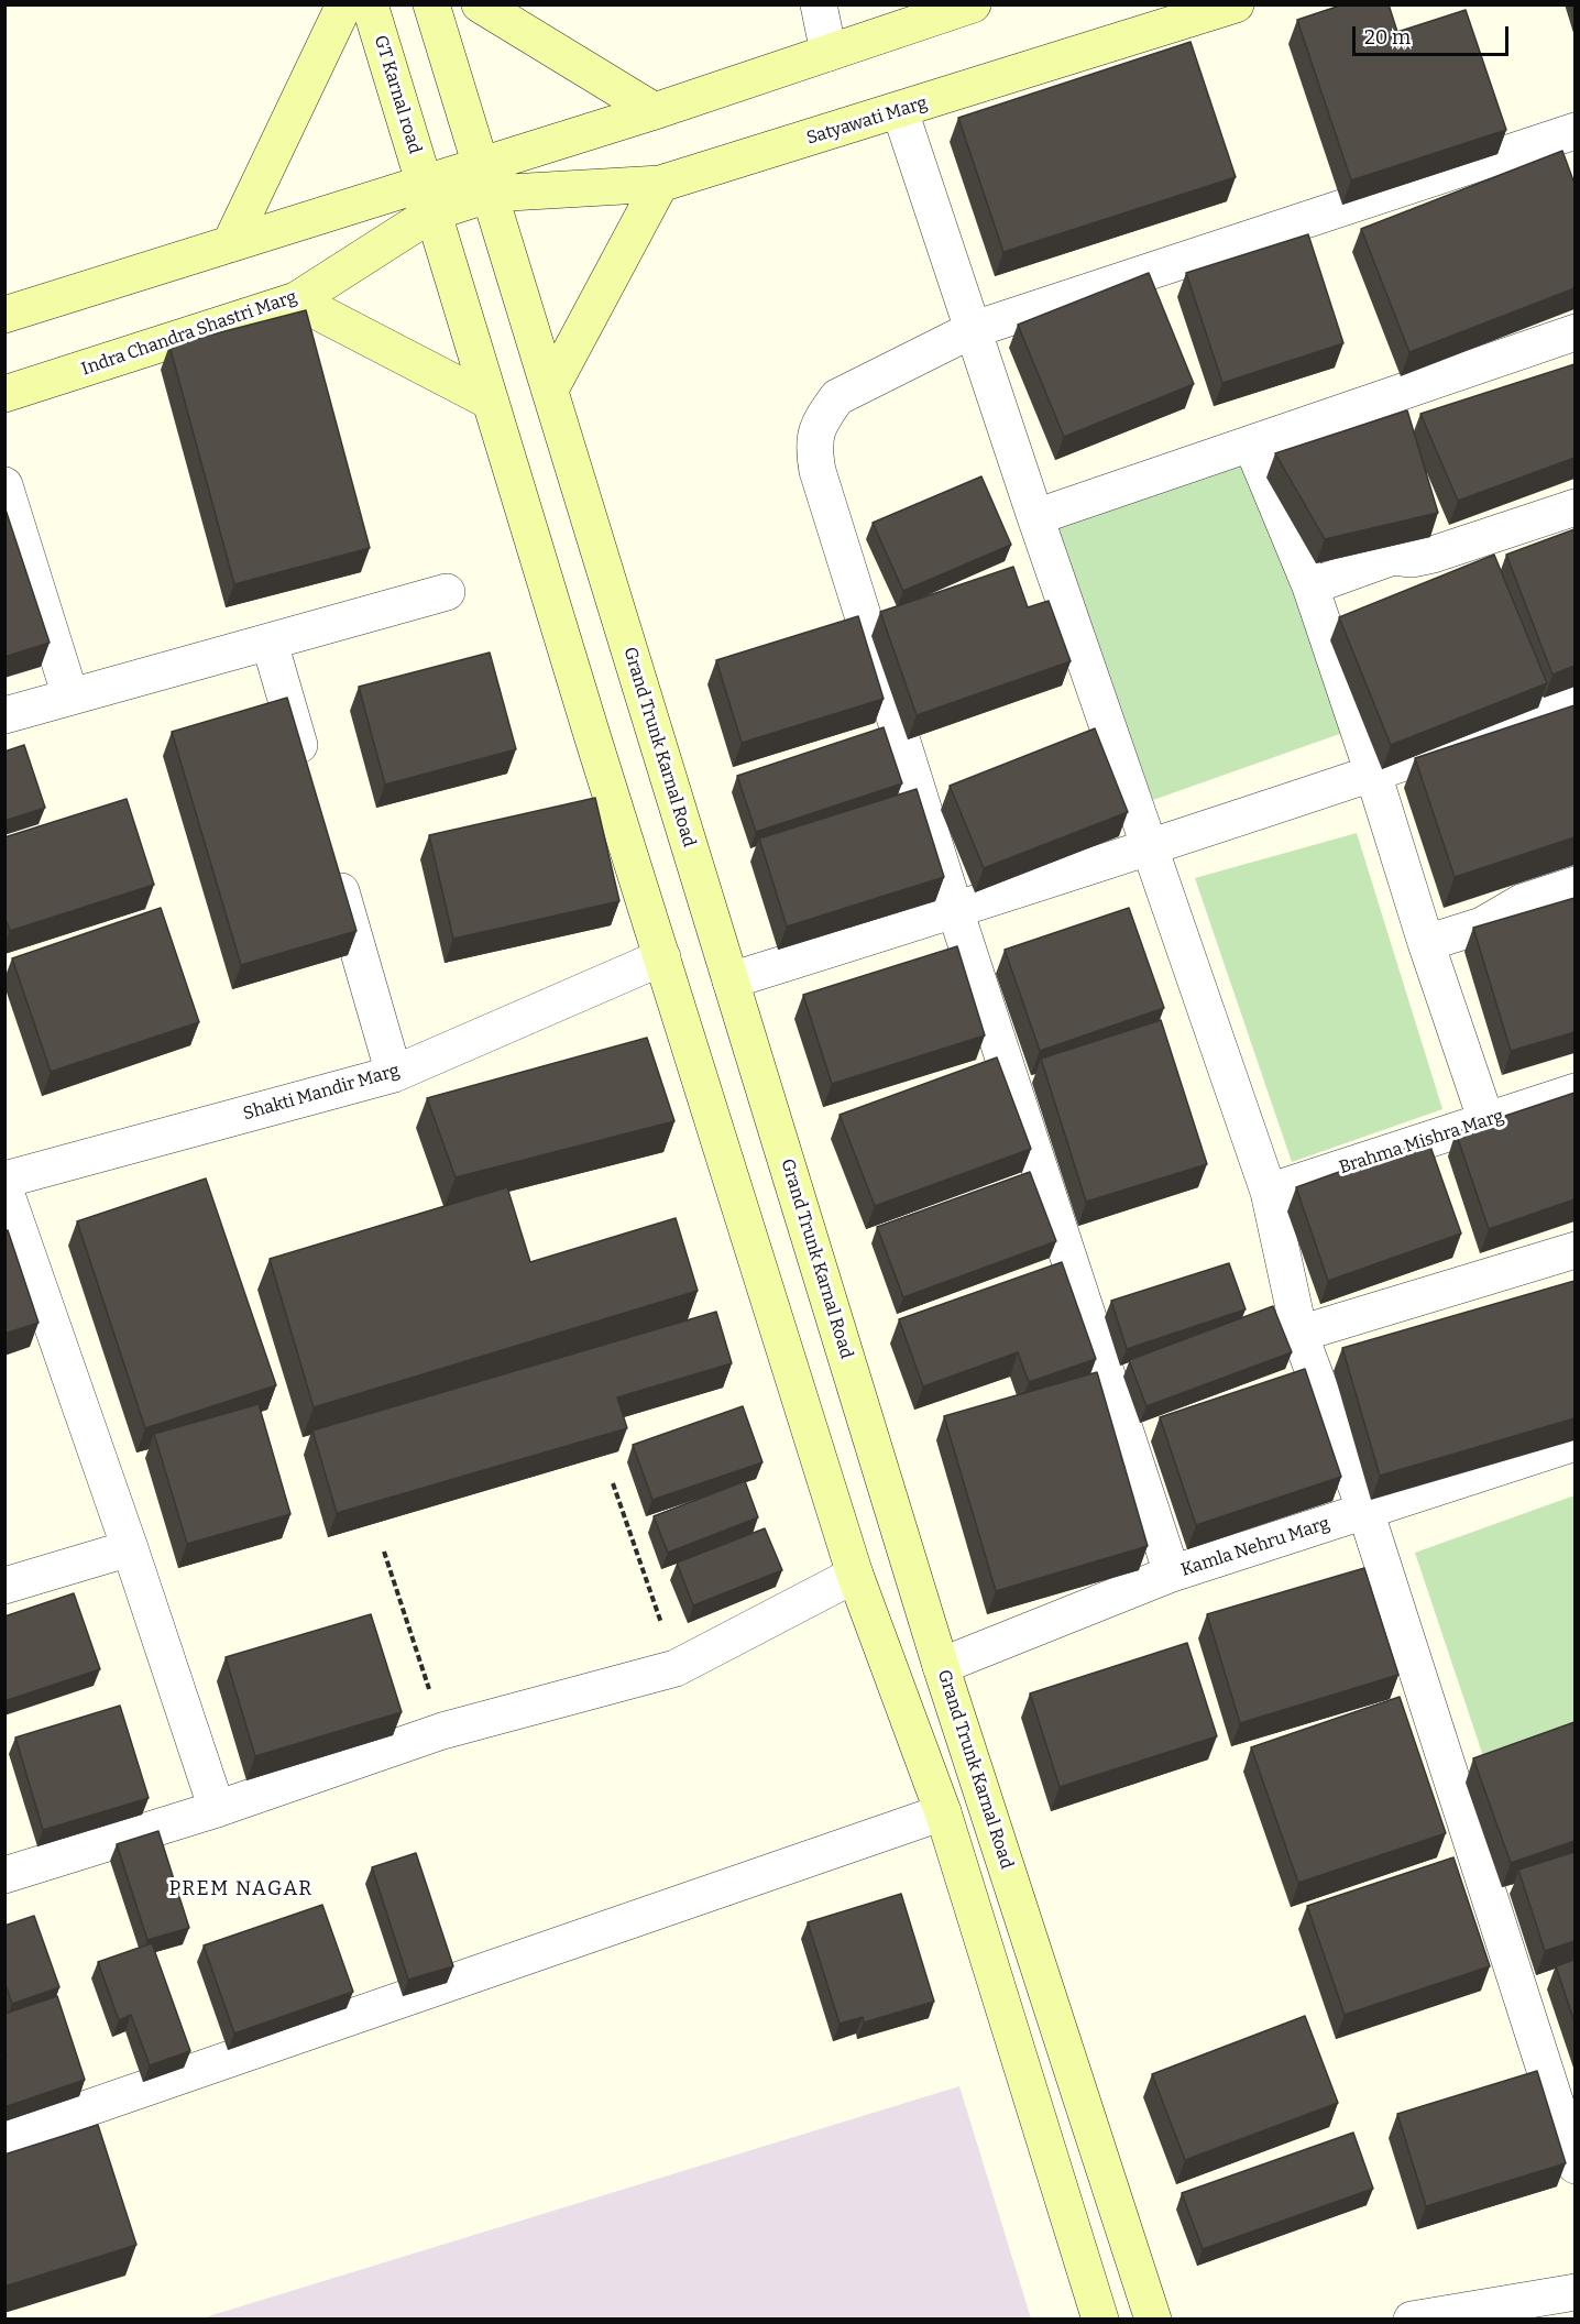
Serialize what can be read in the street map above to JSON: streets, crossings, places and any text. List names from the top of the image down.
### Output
{
  "streets": {
    "main road": [
      "GT Karnal road",
      "Satyawati Marg",
      "Indra Chandra Shastri Marg",
      "Grand Trunk Karnal Road"
    ],
    "street": ["Shakti Mandir Marg", "Brahma Mishra Marg", "Kamla Nehru Marg"]
  },
  "crossings": [
    ["GT Karnal road", "Indra Chandra Shastri Marg"],
    ["Satyawati Marg", "Grand Trunk Karnal Road"],
    ["Grand Trunk Karnal Road", "Kamla Nehru Marg"]
  ],
  "districts": ["PREM NAGAR"],
  "scale_bar": "20 m"
}
